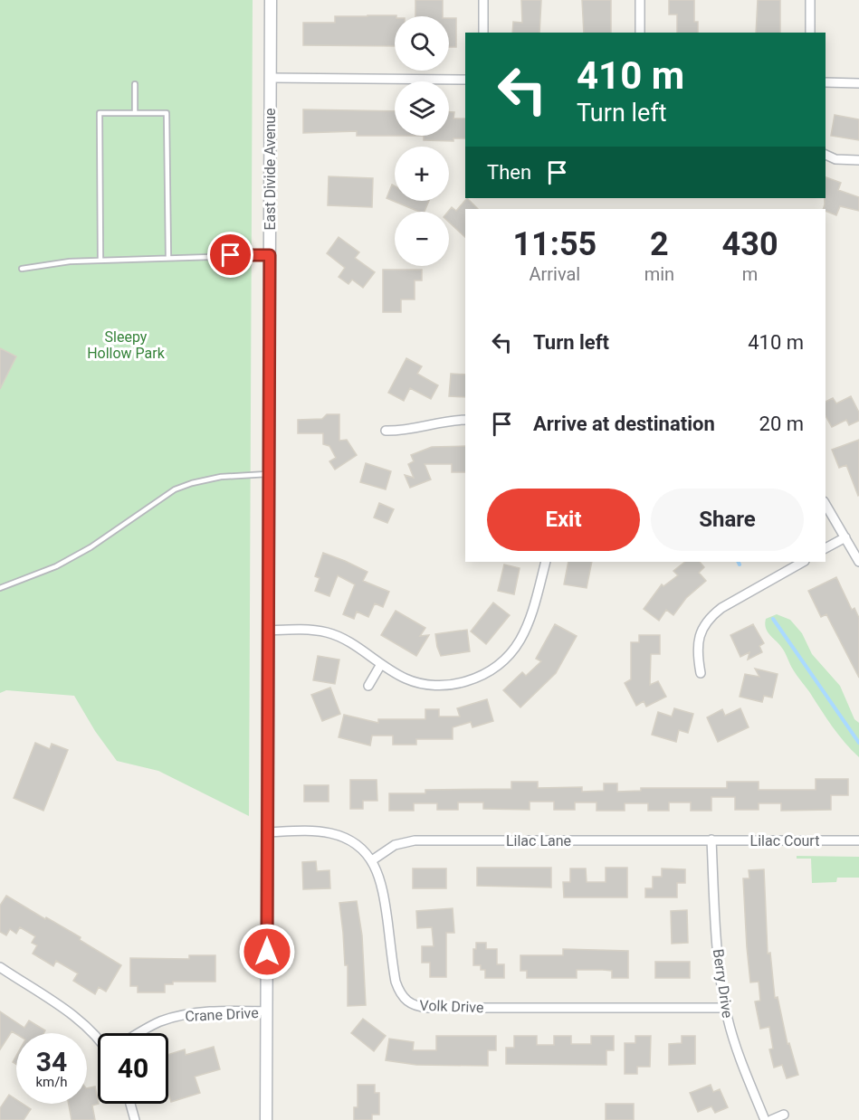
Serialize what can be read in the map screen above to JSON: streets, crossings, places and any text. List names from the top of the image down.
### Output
{
  "streets": {
    "street": [
      "East Divide Avenue",
      "Lilac Lane",
      "Lilac Court",
      "Berry Drive",
      "Volk Drive",
      "Crane Drive"
    ]
  },
  "crossings": [
    ["East Divide Avenue", "Volk Drive"],
    ["East Divide Avenue", "Crane Drive"],
    ["Lilac Lane", "Lilac Court"],
    ["Lilac Lane", "Berry Drive"],
    ["Lilac Lane", "Volk Drive"],
    ["Lilac Court", "Berry Drive"],
    ["Berry Drive", "Volk Drive"]
  ],
  "parks": ["Sleepy Hollow Park"],
  "page": {
    "map_buttons": ["+", "−"],
    "turn": ["410 m", "Turn left"],
    "then": "Then",
    "eta": [
      "11:55",
      "Arrival",
      "2",
      "min",
      "430",
      "m"
    ],
    "list": [
      {
        "name": "Turn left",
        "value": "410 m"
      },
      {
        "name": "Arrive at destination",
        "value": "20 m"
      }
    ],
    "buttons": ["Exit", "Share"],
    "speed": "34 km/h",
    "limit": "40"
  }
}
